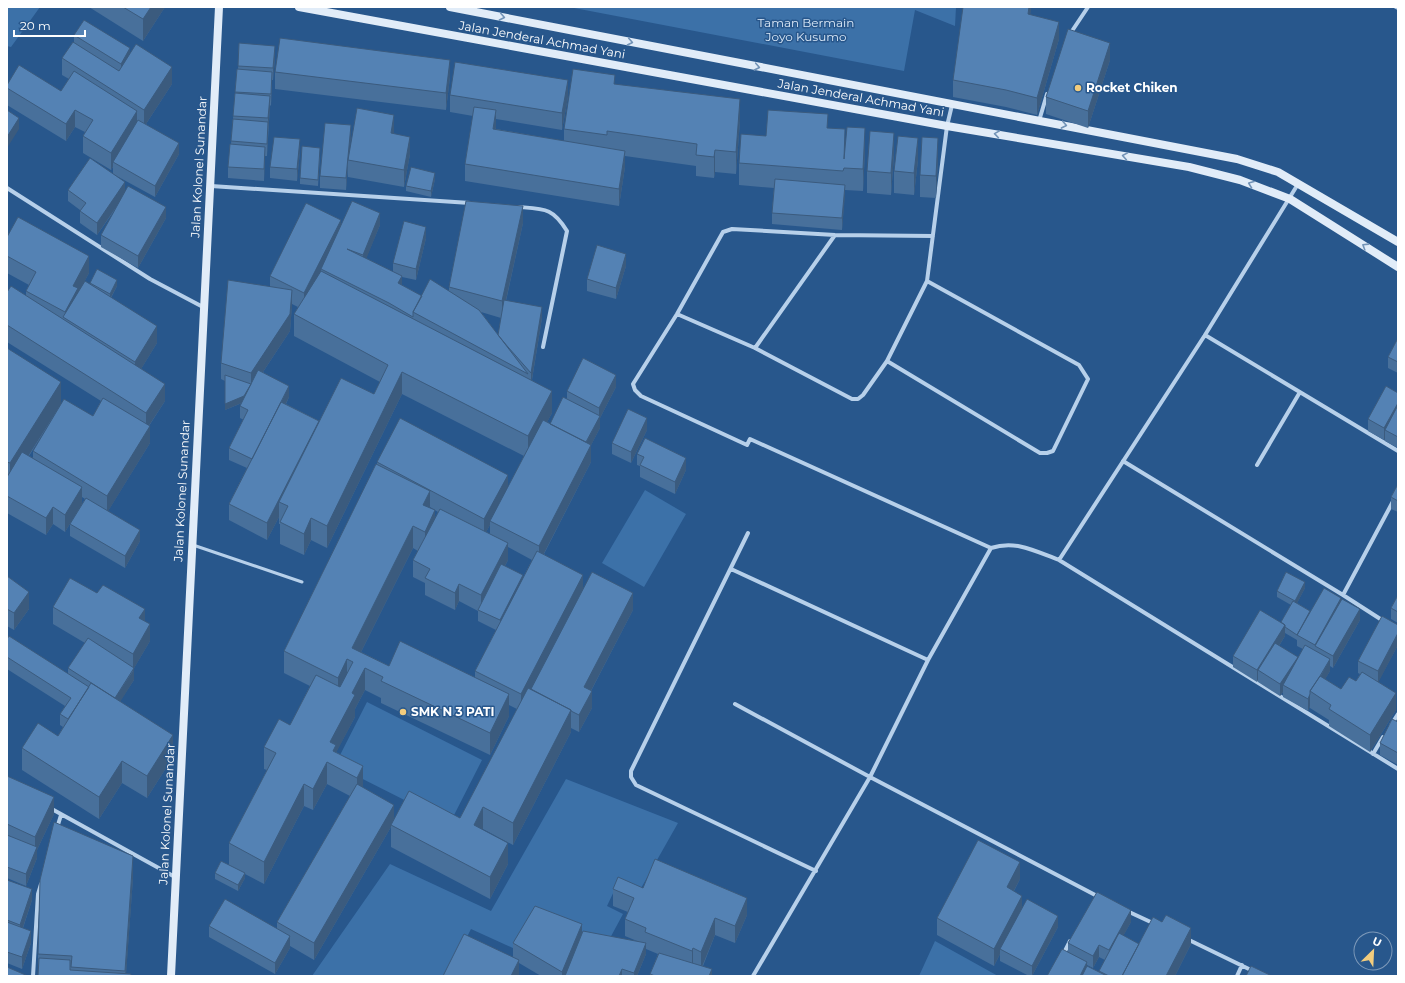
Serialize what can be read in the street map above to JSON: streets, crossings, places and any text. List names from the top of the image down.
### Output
{
  "streets": {
    "main road": ["Jalan Jenderal Achmad Yani", "Jalan Kolonel Sunandar"]
  },
  "parks": ["Taman Bermain Joyo Kusumo"],
  "places": ["Rocket Chiken", "SMK N 3 PATI"],
  "scale_bar": "20 m",
  "north": "top right"
}
